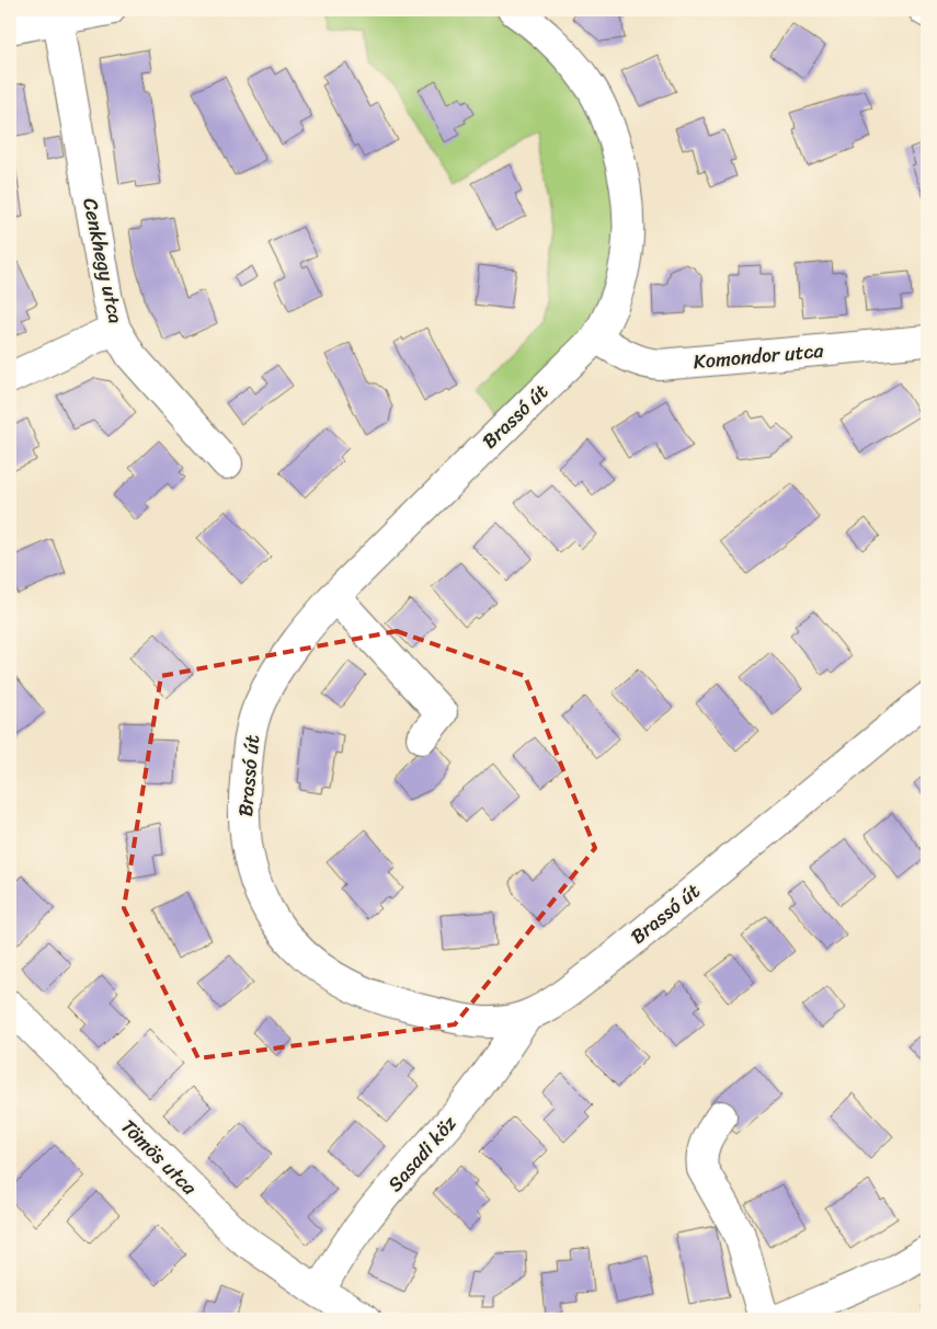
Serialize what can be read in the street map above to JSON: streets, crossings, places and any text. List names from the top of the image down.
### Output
{
  "streets": {
    "street": [
      "Cenkhegy utca",
      "Komondor utca",
      "Brassó út",
      "Sasadi köz",
      "Tömös utca"
    ]
  },
  "crossings": [
    ["Komondor utca", "Brassó út"],
    ["Brassó út", "Sasadi köz"],
    ["Sasadi köz", "Tömös utca"]
  ]
}
